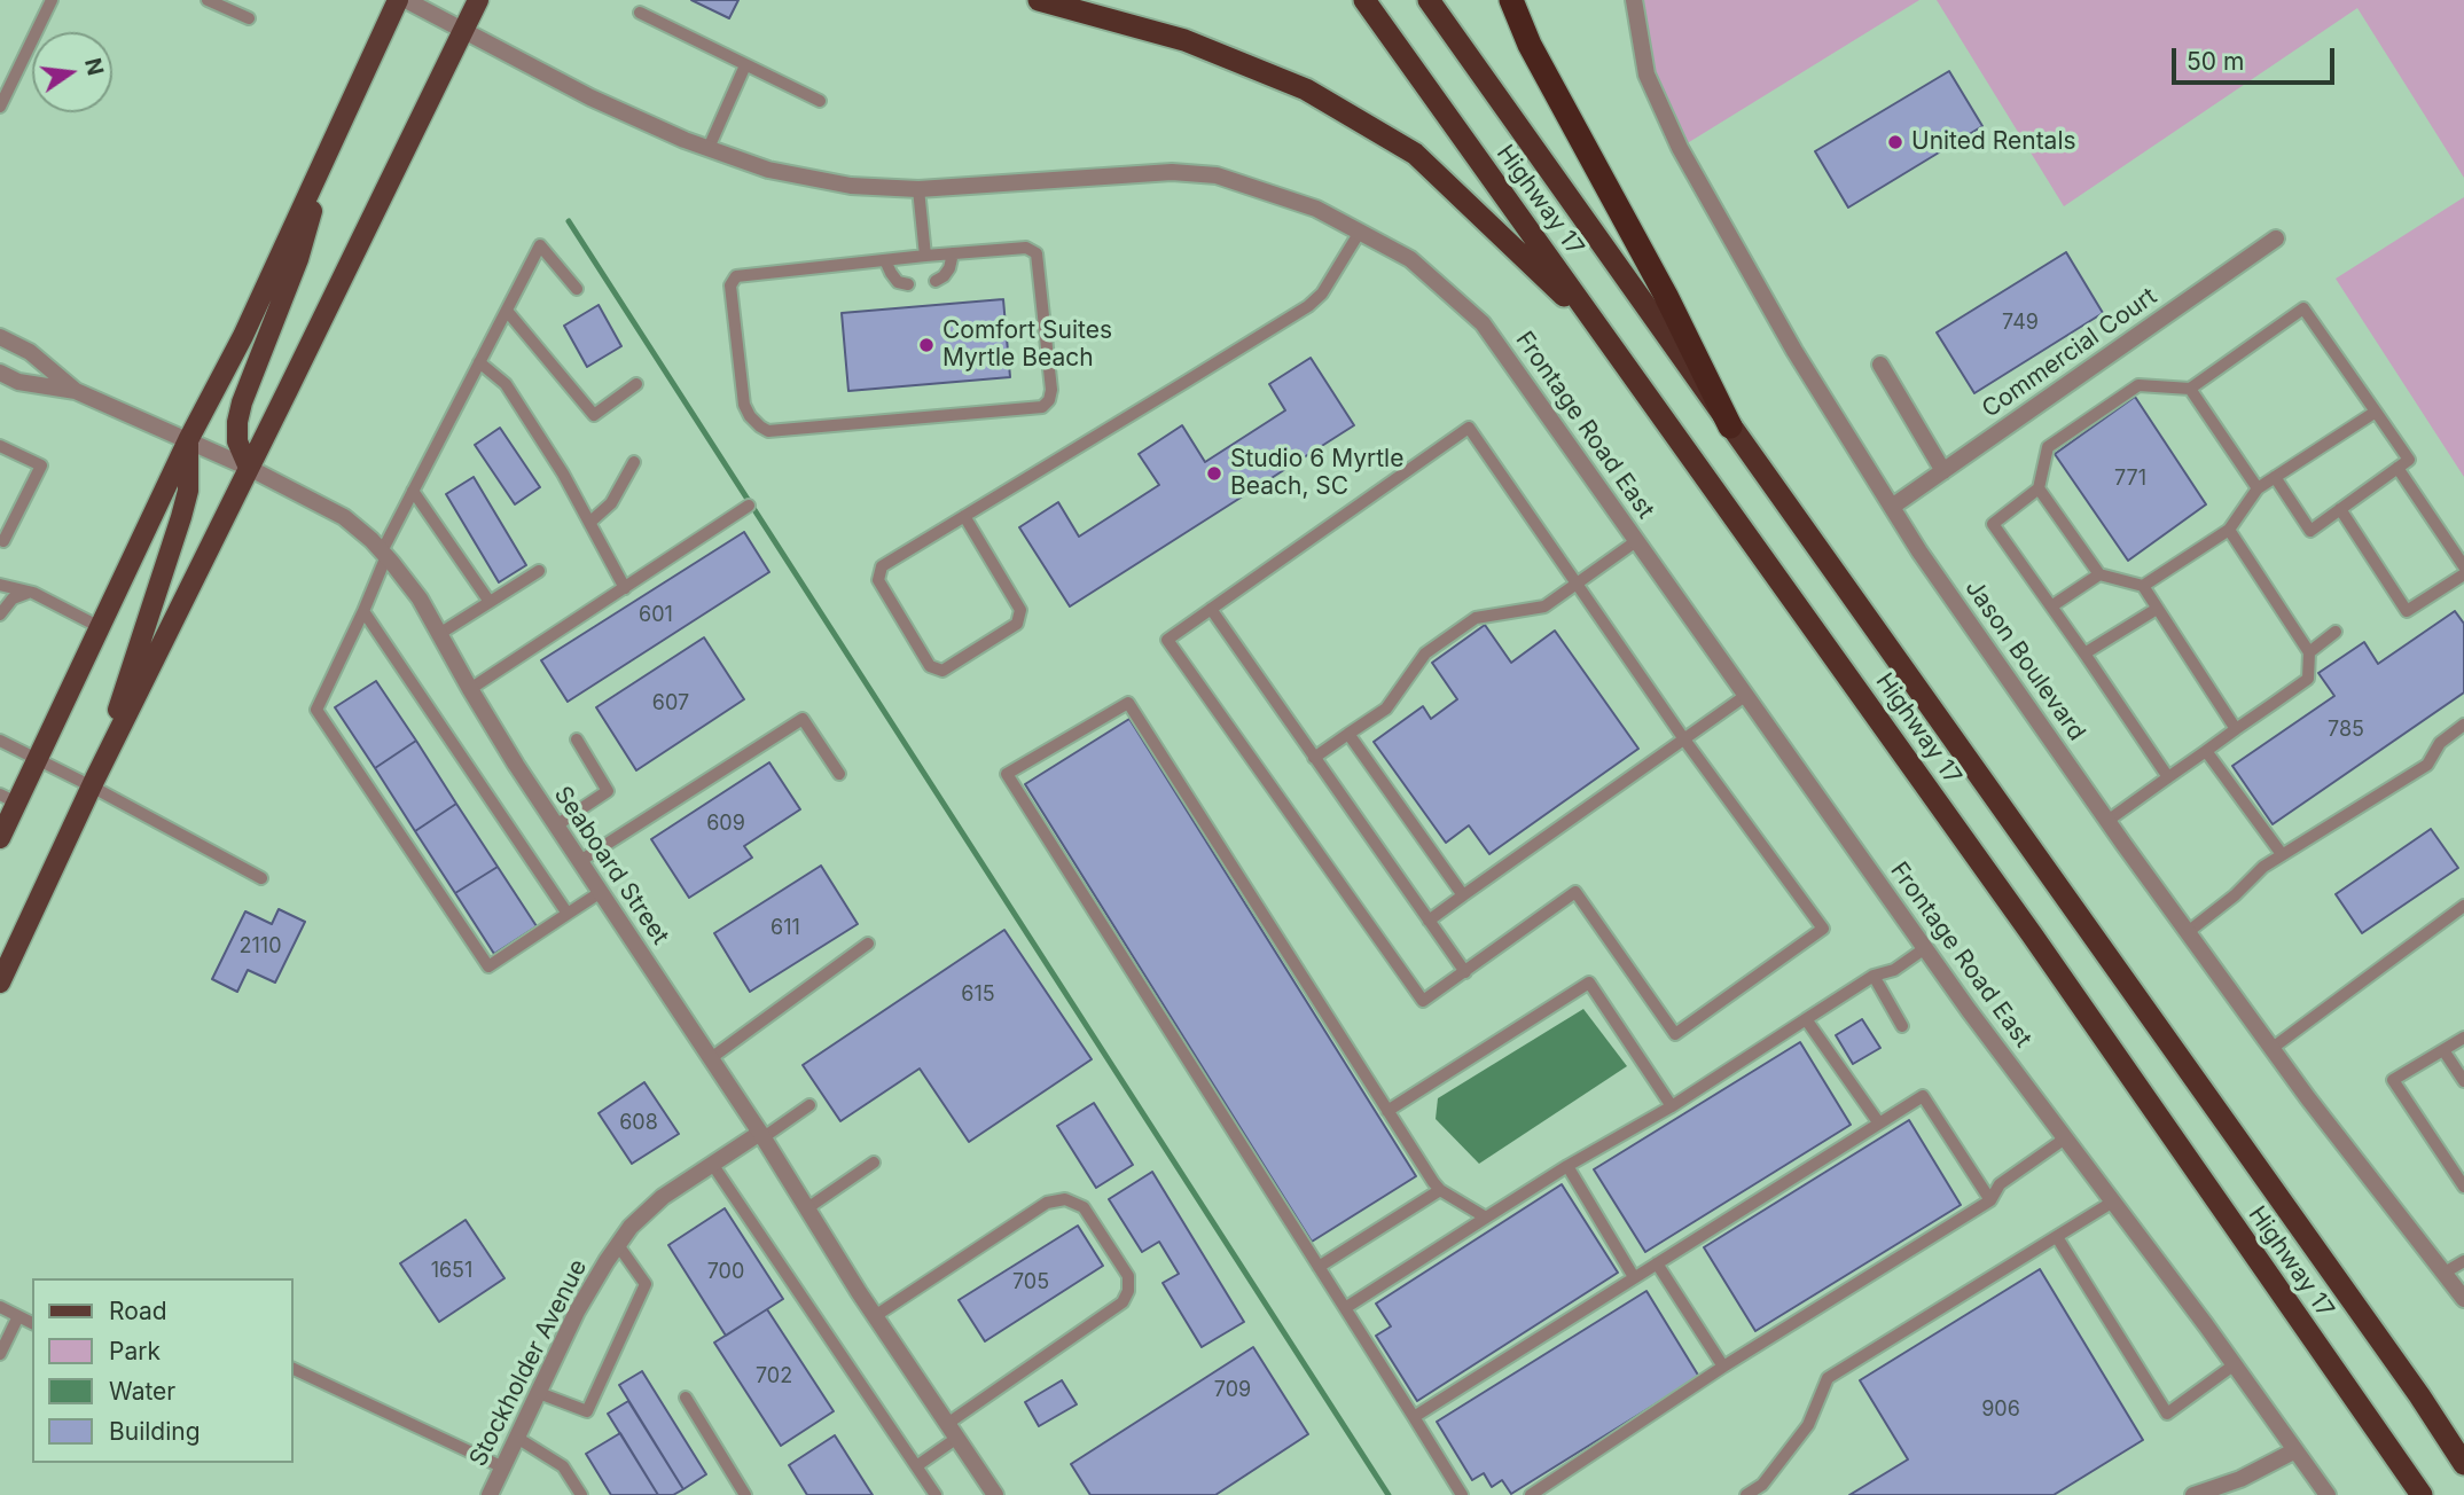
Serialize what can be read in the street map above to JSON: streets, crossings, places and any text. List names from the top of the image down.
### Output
{
  "streets": {
    "highway": ["Highway 17"],
    "street": [
      "Commercial Court",
      "Frontage Road East",
      "Jason Boulevard",
      "Seaboard Street",
      "Stockholder Avenue"
    ]
  },
  "crossings": [
    ["Commercial Court", "Jason Boulevard"],
    ["Seaboard Street", "Stockholder Avenue"]
  ],
  "places": ["United Rentals", "Comfort Suites Myrtle Beach", "Studio 6 Myrtle Beach, SC"],
  "house_numbers": [
    "749",
    "771",
    "601",
    "607",
    "785",
    "609",
    "611",
    "2110",
    "615",
    "608",
    "1651",
    "700",
    "705",
    "702",
    "709",
    "906"
  ],
  "legend": [
    "Road",
    "Park",
    "Water",
    "Building"
  ],
  "scale_bar": "50 m",
  "north": "right"
}
